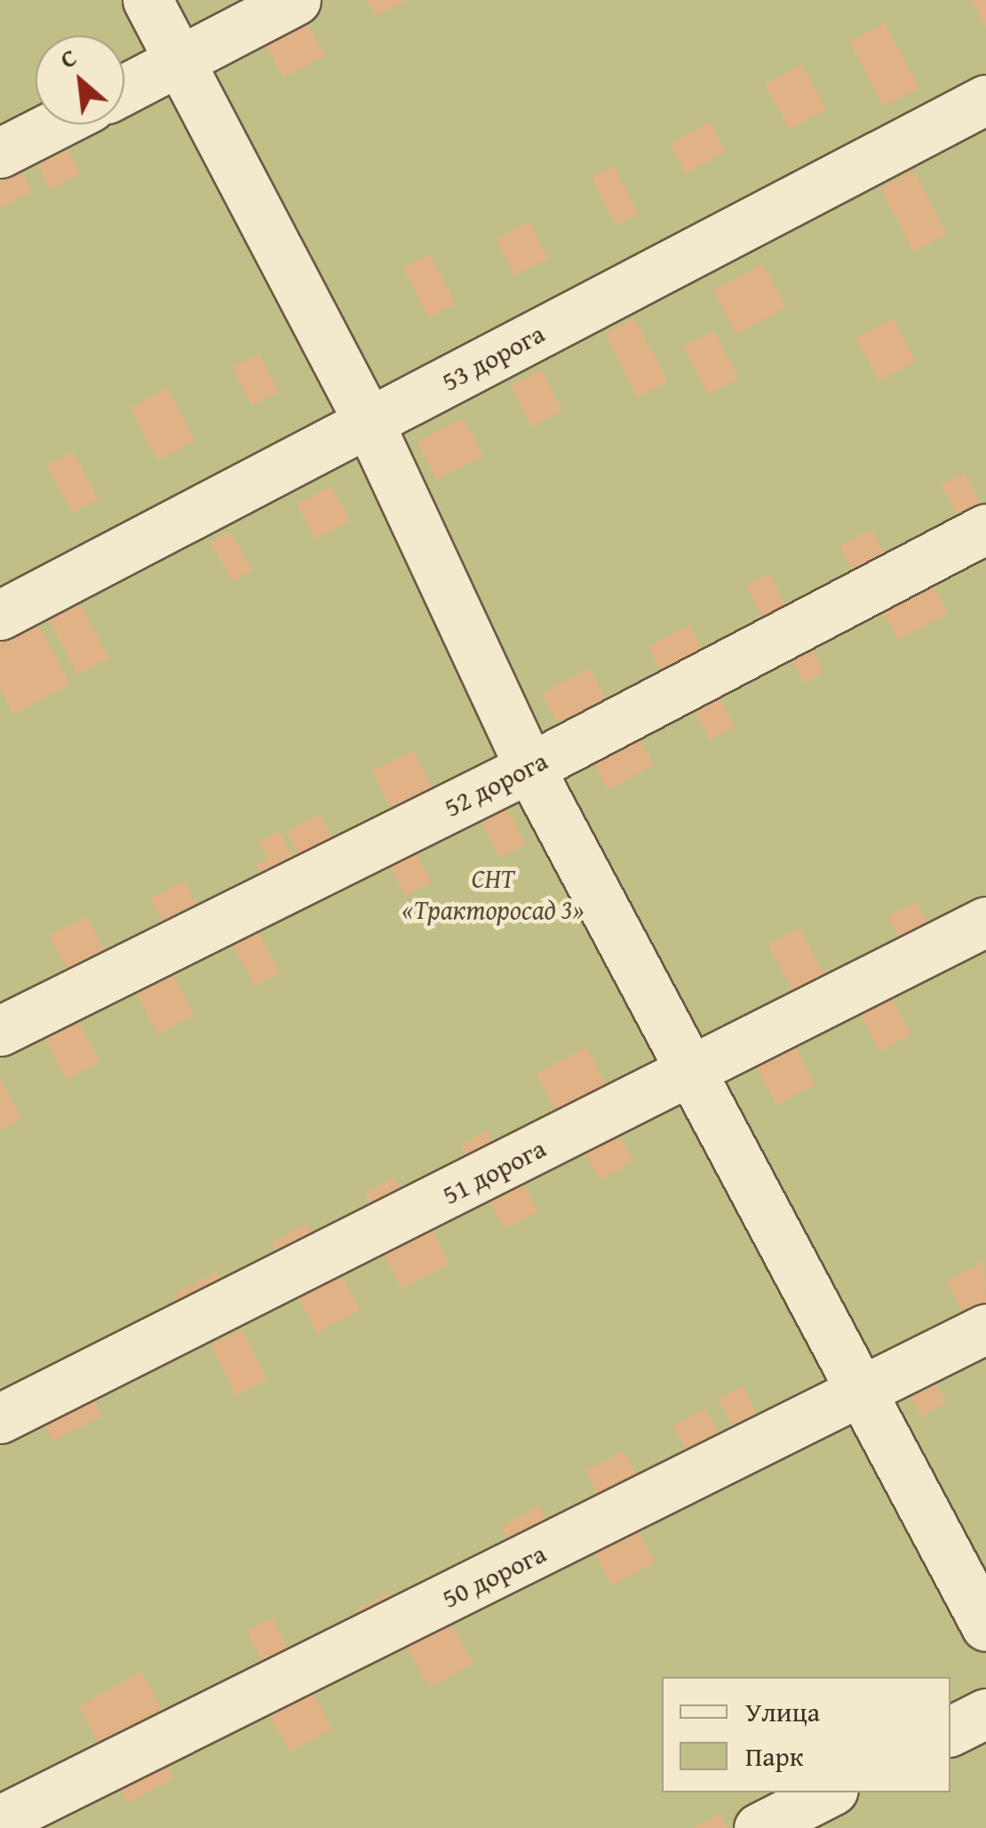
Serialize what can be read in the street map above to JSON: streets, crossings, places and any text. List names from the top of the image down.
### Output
{
  "streets": {
    "street": [
      "53 дорога",
      "52 дорога",
      "51 дорога",
      "50 дорога"
    ]
  },
  "parks": ["СНТ «Тракторосад 3»"],
  "legend": ["Улица", "Парк"],
  "north": "top left"
}
